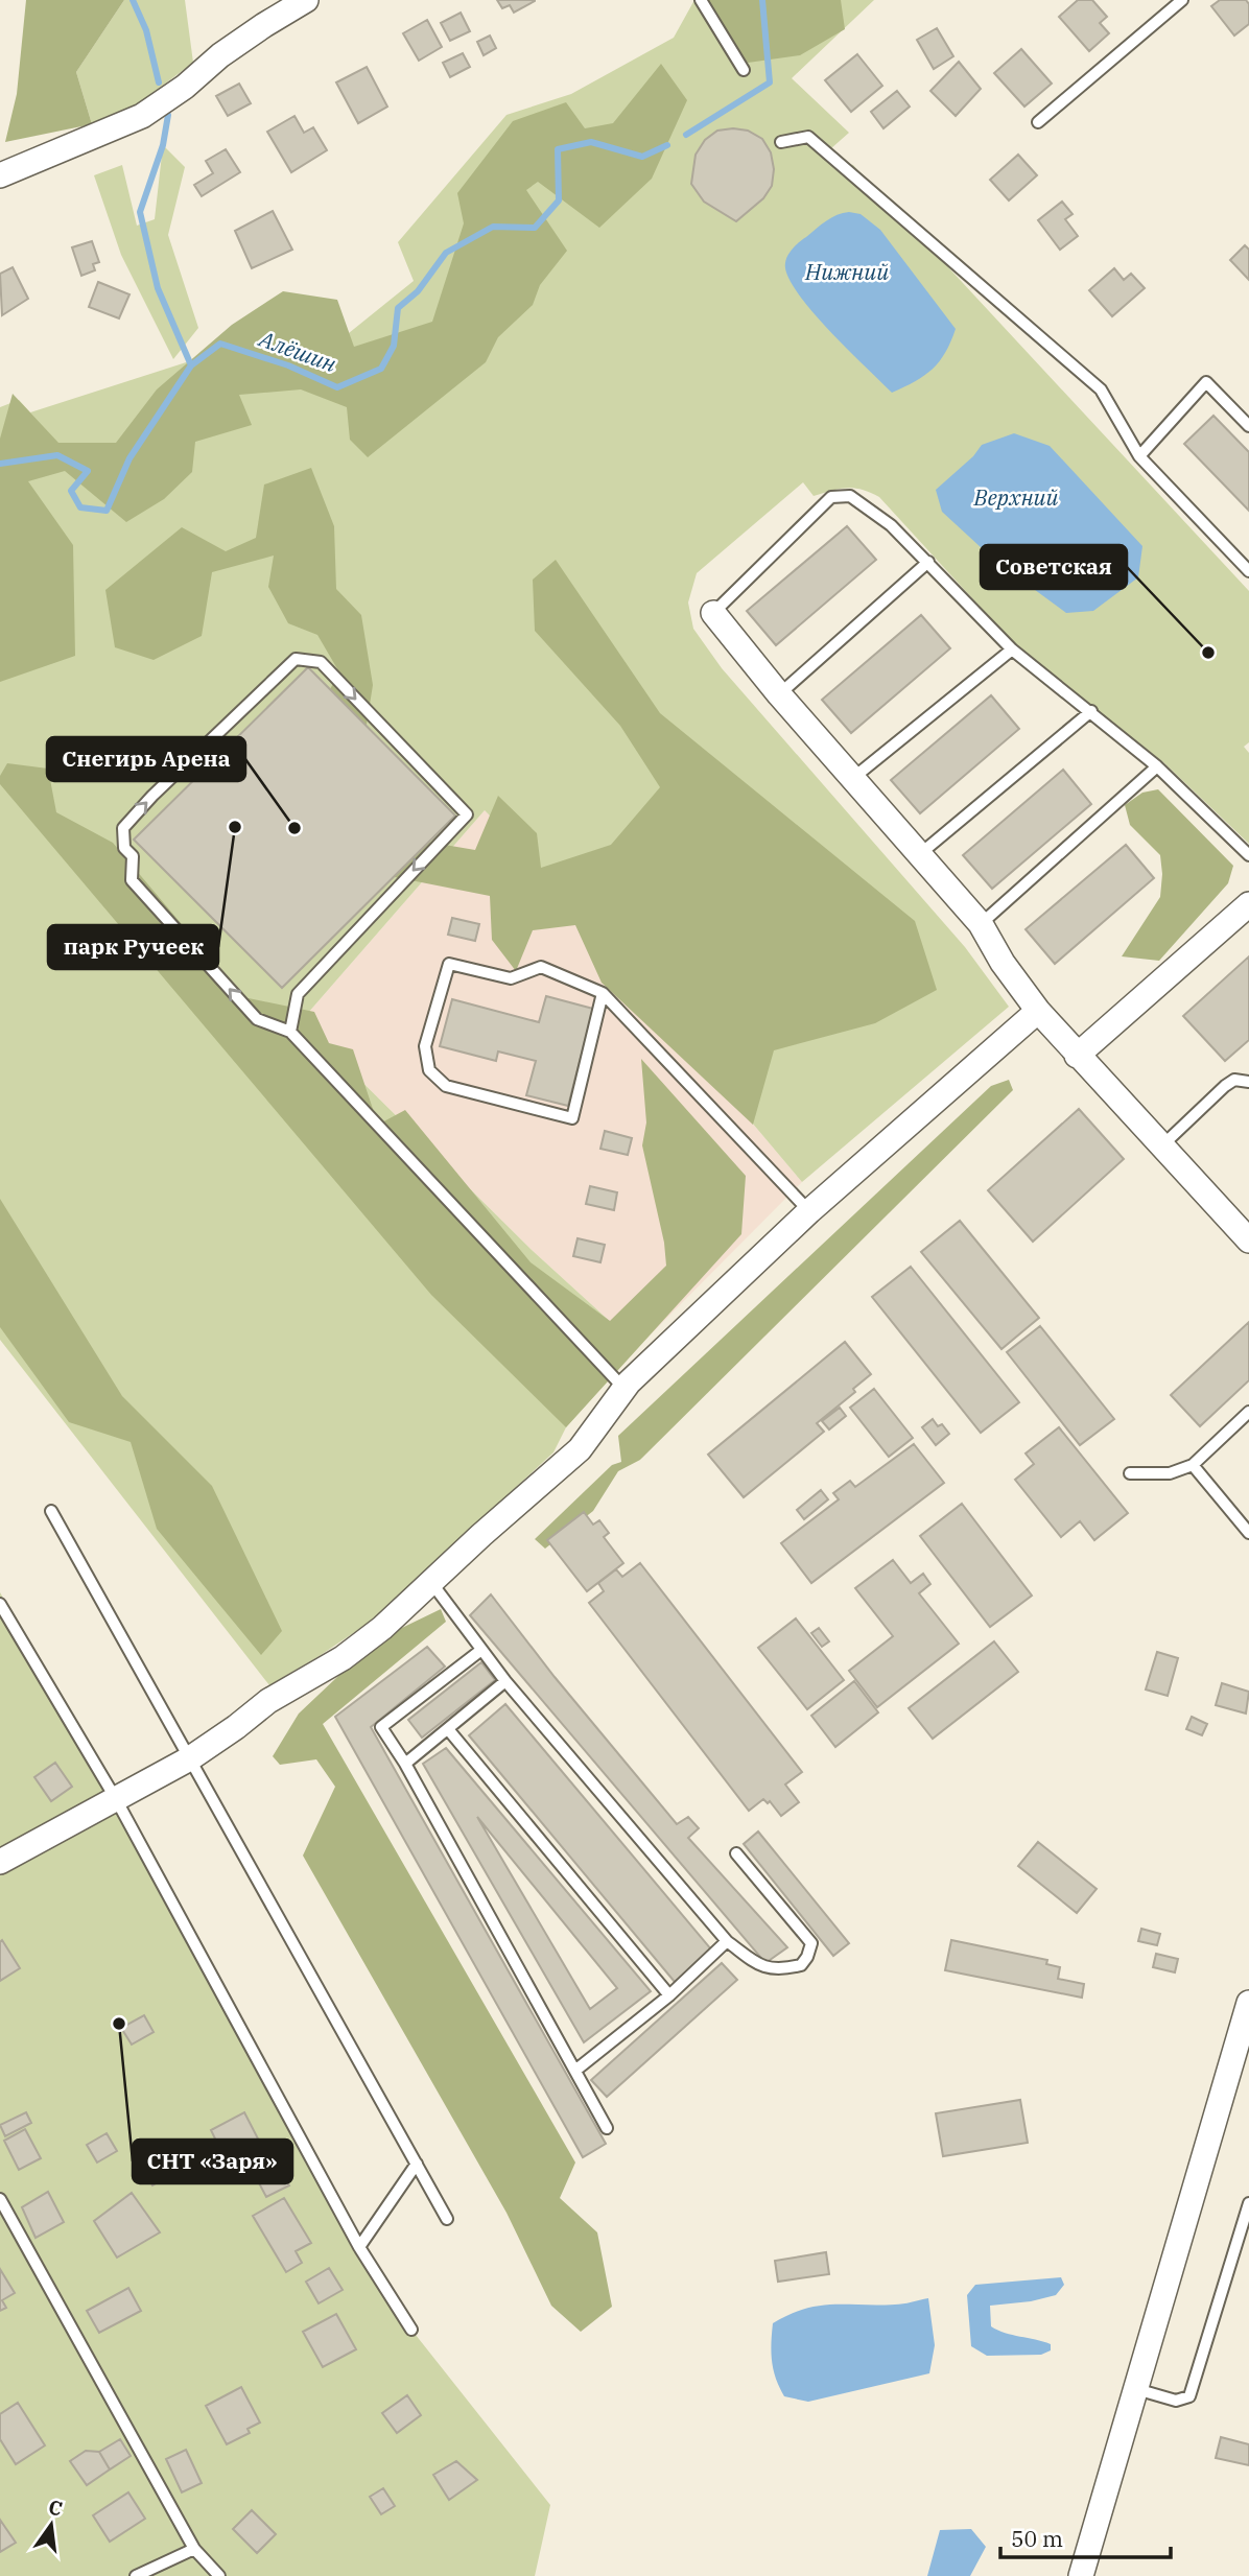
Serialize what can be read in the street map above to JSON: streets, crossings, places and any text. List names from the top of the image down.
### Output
{
  "water": ["Нижний", "Алёшин", "Верхний"],
  "places": [
    "Советская",
    "парк Ручеек",
    "Снегирь Арена",
    "СНТ «Заря»"
  ],
  "scale_bar": "50 m",
  "north": "top"
}
